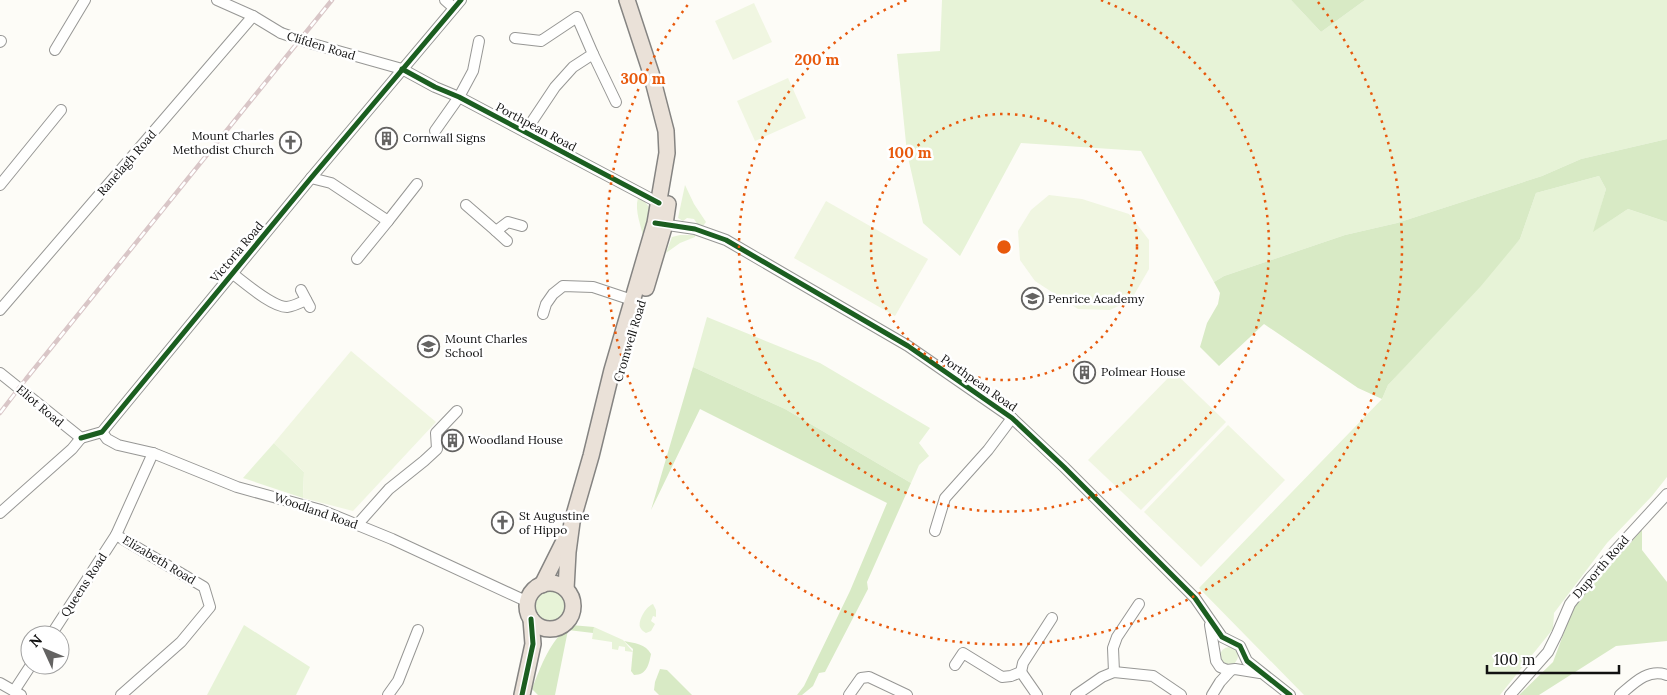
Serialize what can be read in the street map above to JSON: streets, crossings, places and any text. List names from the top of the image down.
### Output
{
  "streets": {
    "highway": ["Cromwell Road"],
    "street": [
      "Clifden Road",
      "Porthpean Road",
      "Ranelagh Road",
      "Victoria Road",
      "Eliot Road",
      "Woodland Road",
      "Elizabeth Road",
      "Duporth Road",
      "Queens Road"
    ]
  },
  "crossings": [
    ["Clifden Road", "Porthpean Road"],
    ["Clifden Road", "Ranelagh Road"],
    ["Clifden Road", "Victoria Road"],
    ["Porthpean Road", "Victoria Road"],
    ["Porthpean Road", "Cromwell Road"],
    ["Victoria Road", "Woodland Road"],
    ["Cromwell Road", "Woodland Road"],
    ["Woodland Road", "Queens Road"],
    ["Elizabeth Road", "Queens Road"]
  ],
  "places": {
    "building": ["Cornwall Signs", "Polmear House", "Woodland House"],
    "church": ["Mount Charles Methodist Church", "St Augustine of Hippo"],
    "school or university": ["Penrice Academy", "Mount Charles School"]
  },
  "scale_bar": "100 m",
  "north": "top left",
  "rings": ["200 m", "300 m", "100 m"]
}
